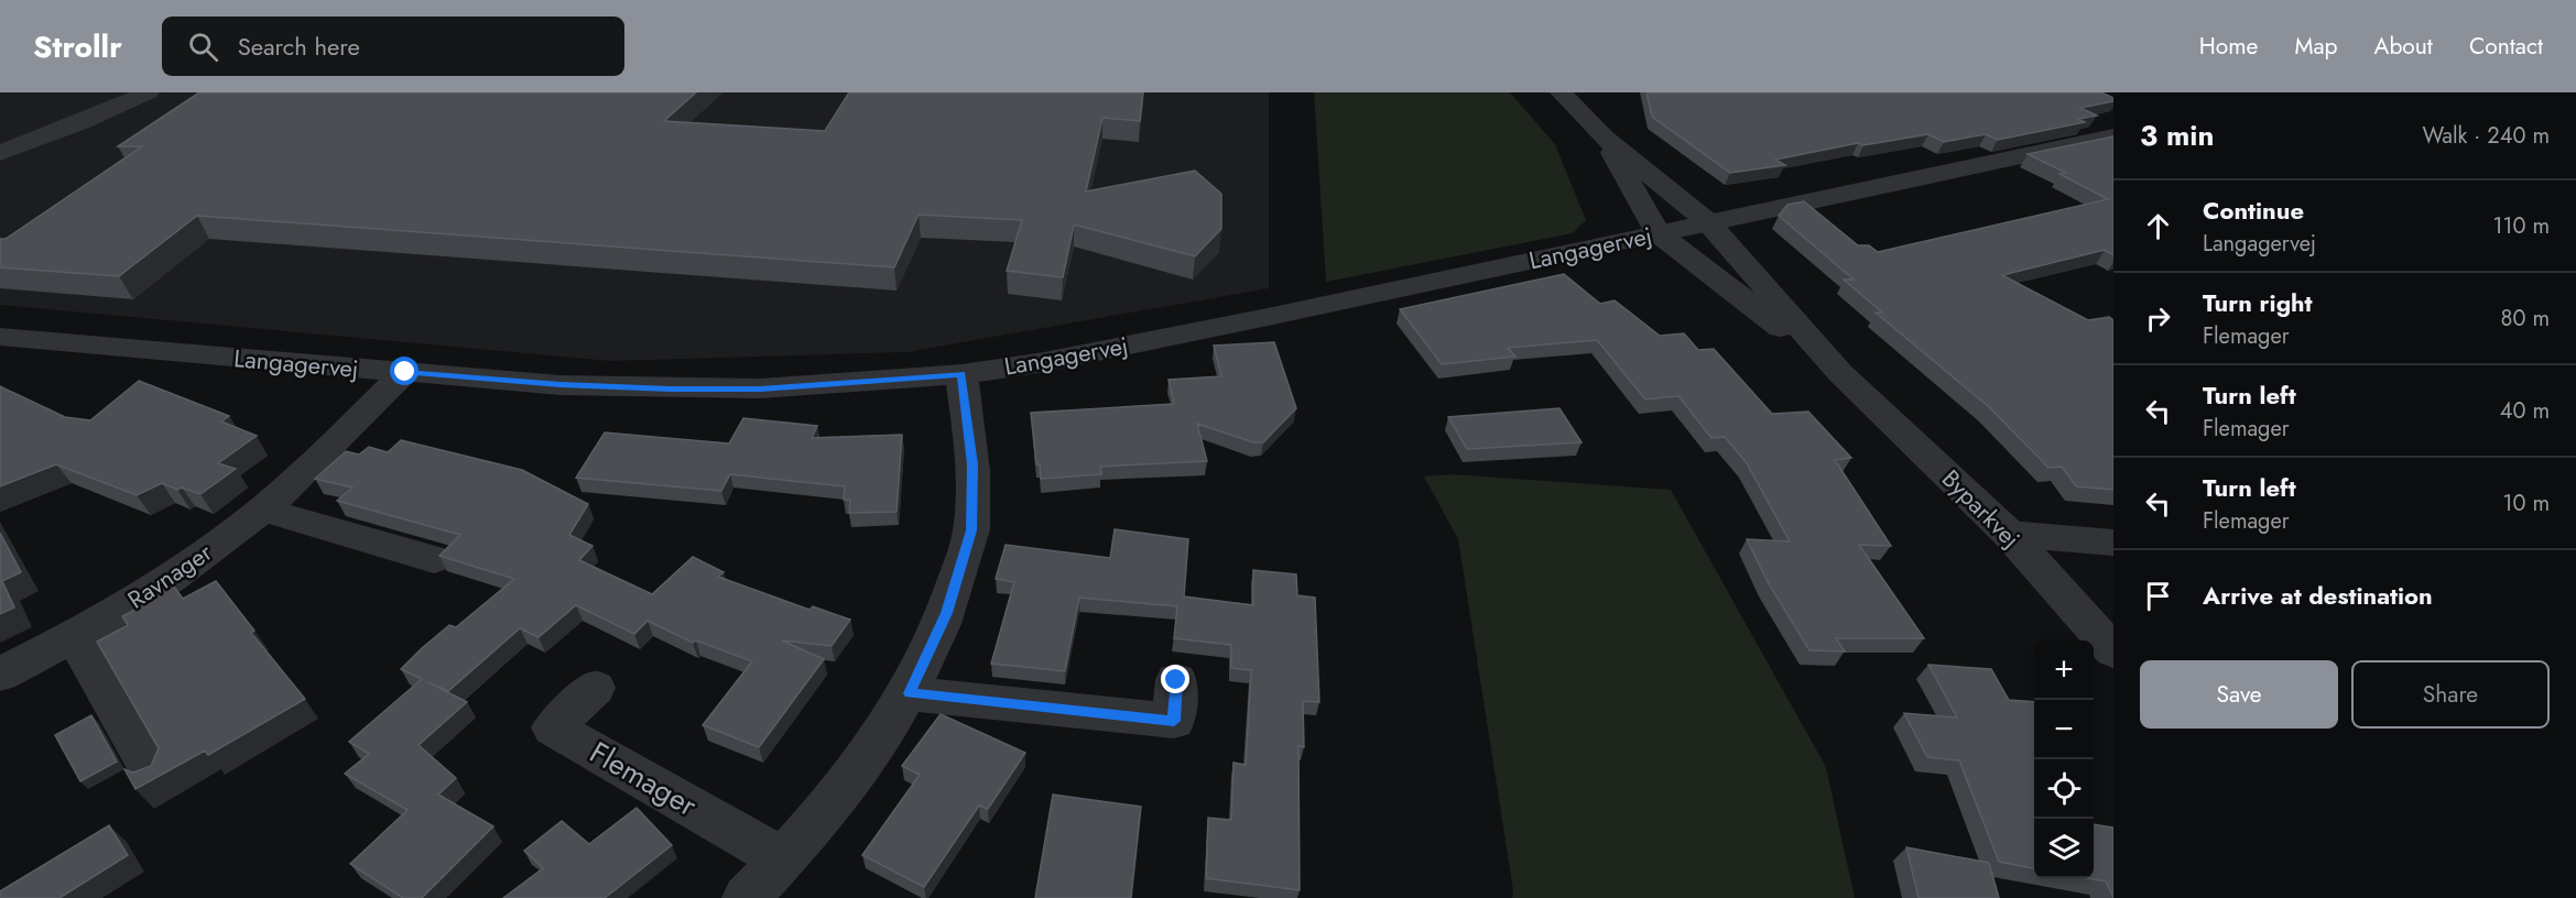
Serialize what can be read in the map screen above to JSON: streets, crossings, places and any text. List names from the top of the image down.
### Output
{
  "streets": {
    "street": [
      "Langagervej",
      "Byparkvej",
      "Ravnager",
      "Flemager"
    ]
  },
  "crossings": [
    ["Langagervej", "Byparkvej"],
    ["Langagervej", "Ravnager"]
  ],
  "page": {
    "header": "Strollr",
    "search": "Search here",
    "nav": [
      "Home",
      "Map",
      "About",
      "Contact"
    ],
    "heading": ["3 min", "Walk · 240 m"],
    "list": [
      ["Continue", "Langagervej", "110 m"],
      ["Turn right", "Flemager", "80 m"],
      ["Turn left", "Flemager", "40 m"],
      ["Turn left", "Flemager", "10 m"],
      "Arrive at destination"
    ],
    "map_buttons": ["+", "−"],
    "buttons": ["Save", "Share"]
  }
}
